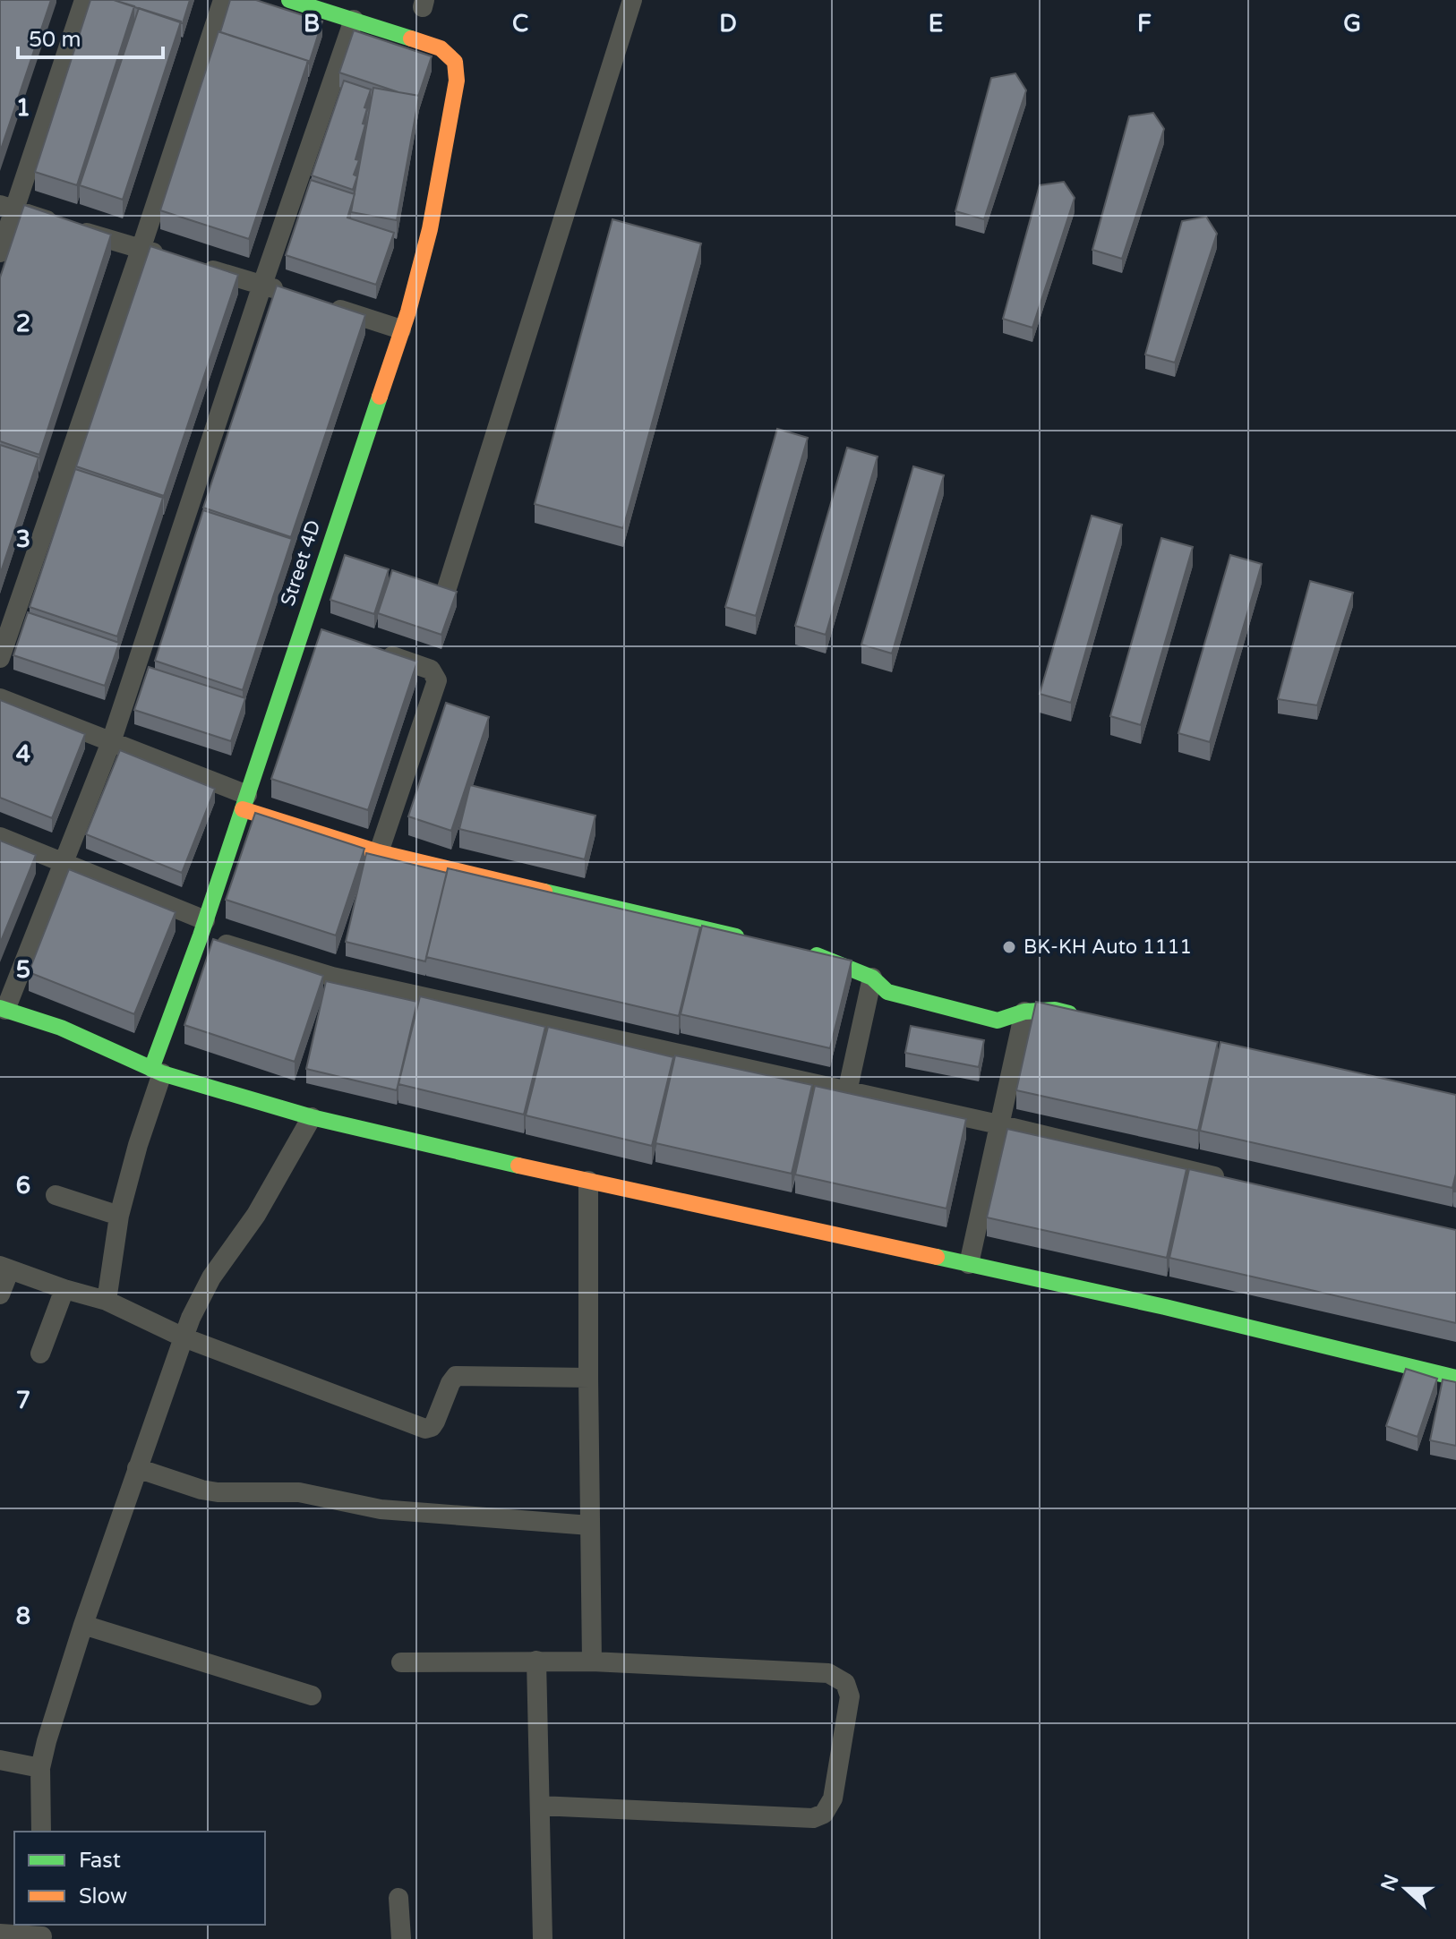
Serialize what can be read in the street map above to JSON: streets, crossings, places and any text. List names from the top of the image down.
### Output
{
  "streets": {
    "street": ["Street 4D"]
  },
  "places": ["BK-KH Auto 1111"],
  "legend": ["Fast", "Slow"],
  "scale_bar": "50 m",
  "north": "left",
  "grid": {
    "columns": [
      "B",
      "C",
      "D",
      "E",
      "F",
      "G"
    ],
    "rows": [
      "1",
      "2",
      "3",
      "4",
      "5",
      "6",
      "7",
      "8"
    ]
  }
}
